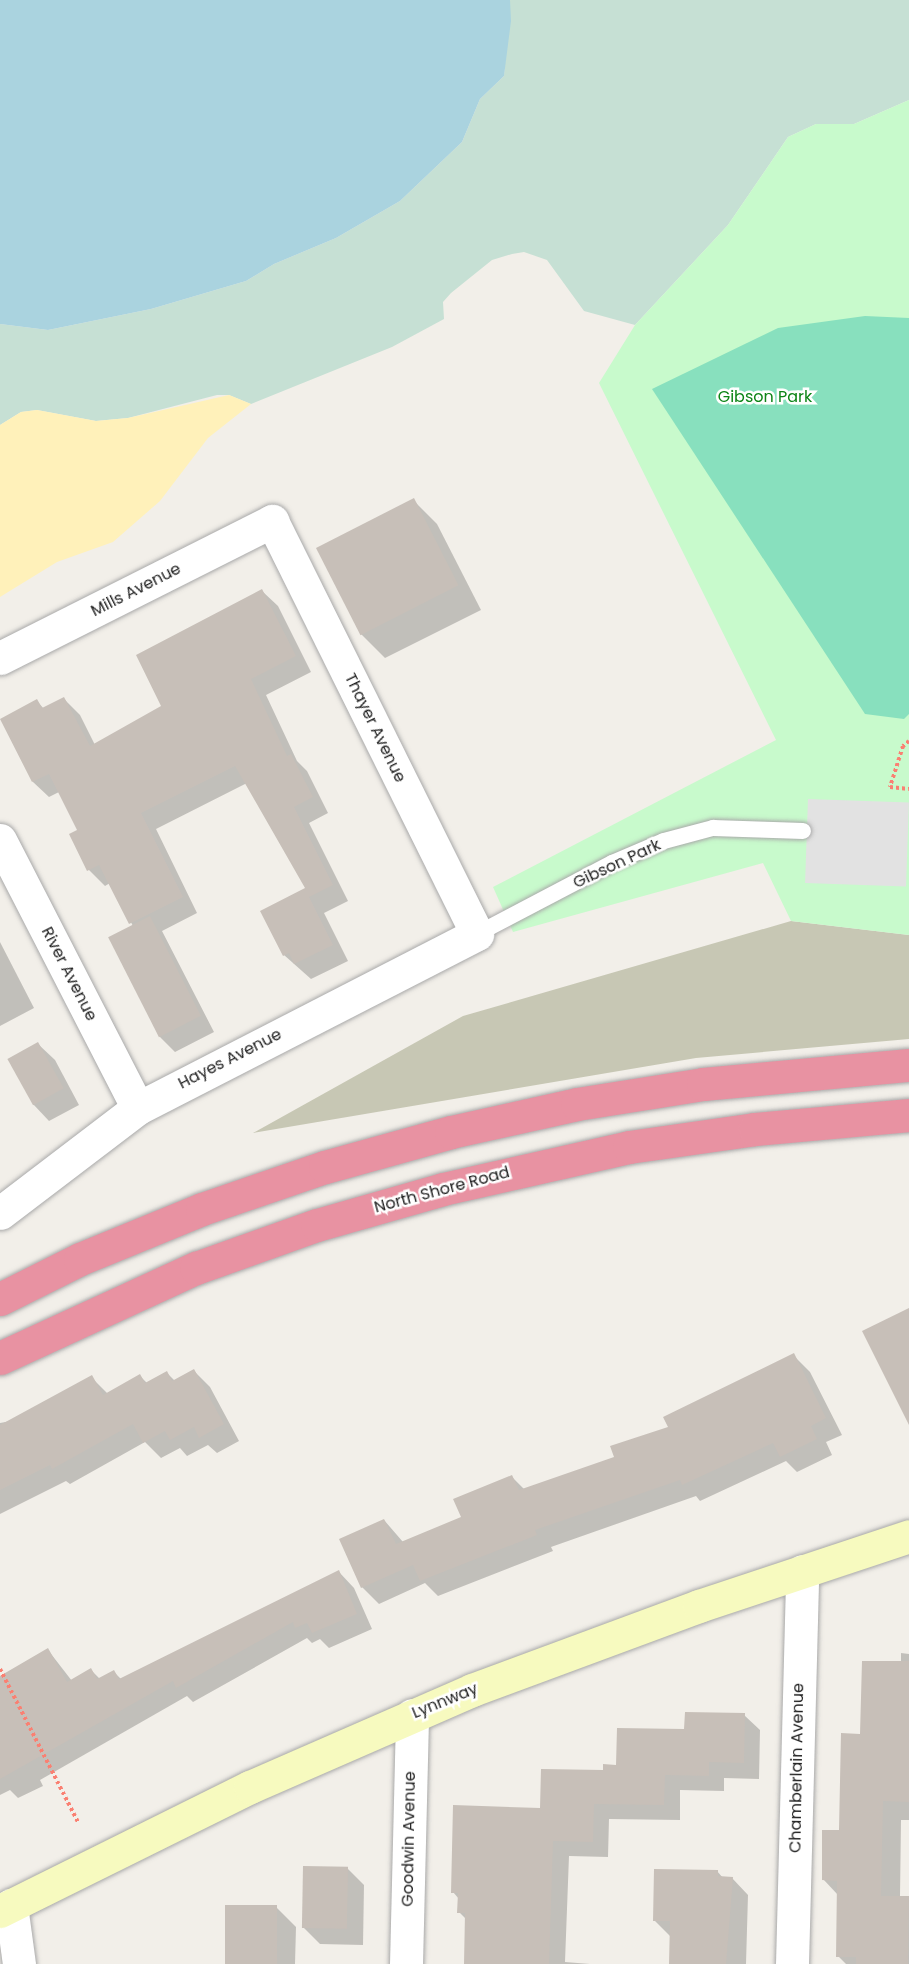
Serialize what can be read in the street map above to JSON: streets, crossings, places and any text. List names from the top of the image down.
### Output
{
  "streets": {
    "highway": ["North Shore Road"],
    "main road": ["Lynnway"],
    "street": [
      "Mills Avenue",
      "Thayer Avenue",
      "River Avenue",
      "Hayes Avenue",
      "Chamberlain Avenue",
      "Goodwin Avenue"
    ],
    "lane": ["Gibson Park"]
  },
  "crossings": [
    ["Mills Avenue", "Thayer Avenue"],
    ["Thayer Avenue", "Gibson Park"],
    ["Thayer Avenue", "Hayes Avenue"],
    ["Gibson Park", "Hayes Avenue"],
    ["River Avenue", "Hayes Avenue"],
    ["Lynnway", "Chamberlain Avenue"],
    ["Lynnway", "Goodwin Avenue"]
  ],
  "parks": ["Gibson Park"]
}
